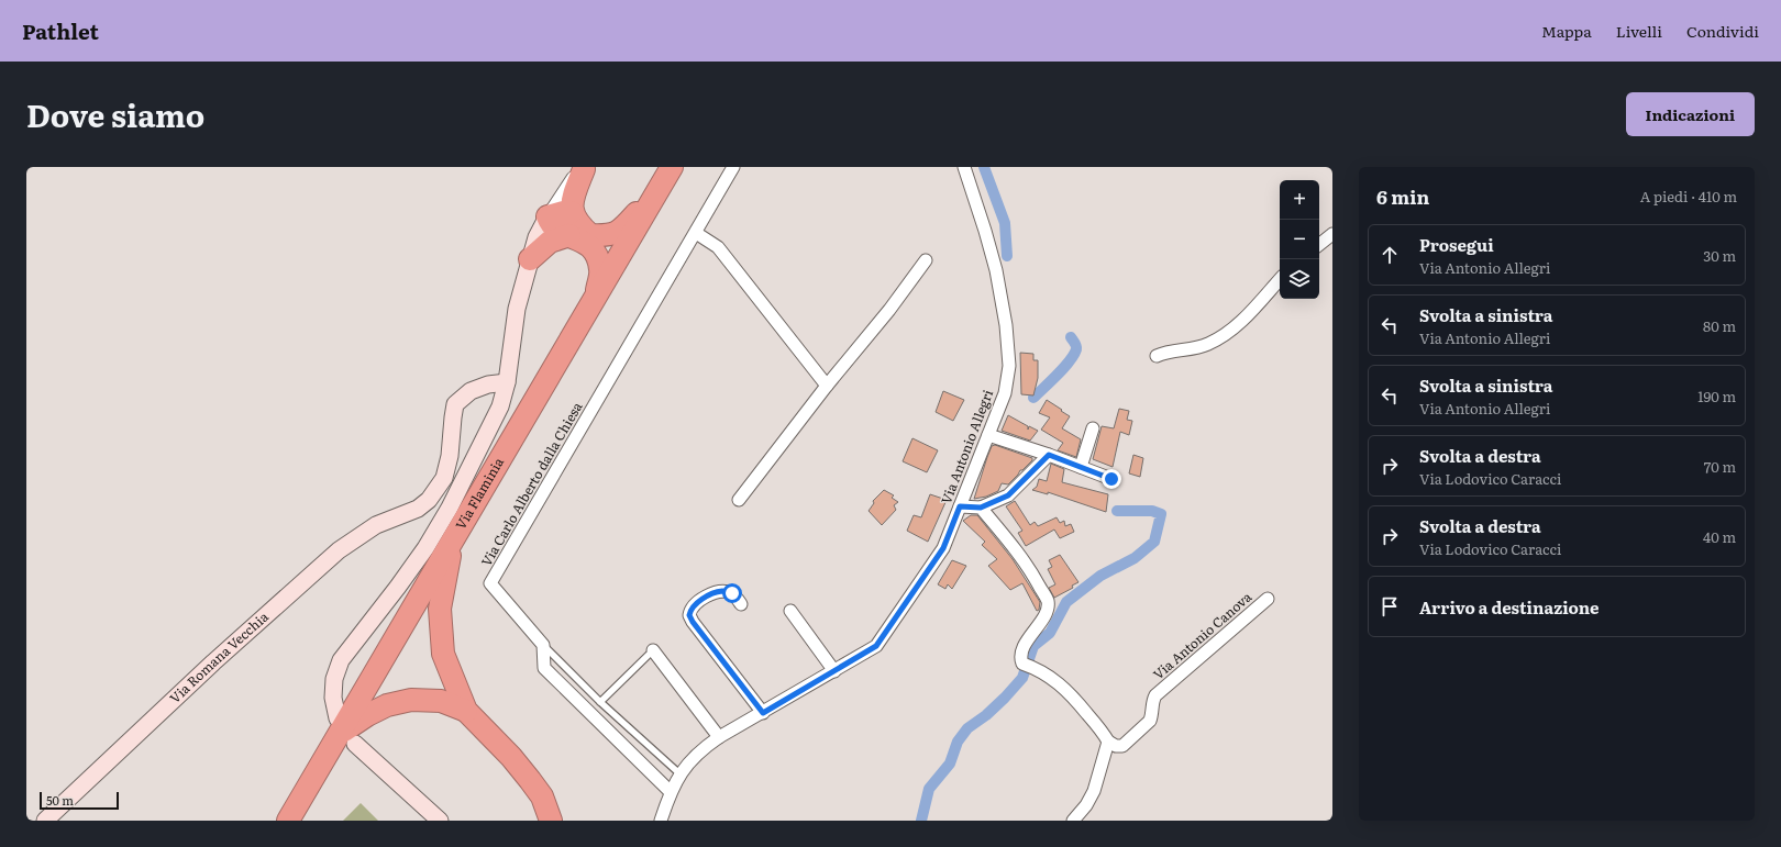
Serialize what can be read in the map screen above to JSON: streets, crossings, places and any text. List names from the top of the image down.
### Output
{
  "streets": {
    "highway": ["Via Flaminia"],
    "main road": ["Via Romana Vecchia"],
    "street": ["Via Antonio Allegri", "Via Carlo Alberto dalla Chiesa", "Via Antonio Canova"]
  },
  "crossings": [
    ["Via Antonio Allegri", "Via Carlo Alberto dalla Chiesa"]
  ],
  "scale_bar": "50 m",
  "page": {
    "header": "Pathlet",
    "nav": ["Mappa", "Livelli", "Condividi"],
    "title": "Dove siamo",
    "buttons": "Indicazioni",
    "heading": ["6 min", "A piedi · 410 m"],
    "map_buttons": ["+", "−"],
    "list": [
      ["Prosegui", "Via Antonio Allegri", "30 m"],
      ["Svolta a sinistra", "Via Antonio Allegri", "80 m"],
      ["Svolta a sinistra", "Via Antonio Allegri", "190 m"],
      ["Svolta a destra", "Via Lodovico Caracci", "70 m"],
      ["Svolta a destra", "Via Lodovico Caracci", "40 m"],
      "Arrivo a destinazione"
    ],
    "scale": "50 m"
  }
}
